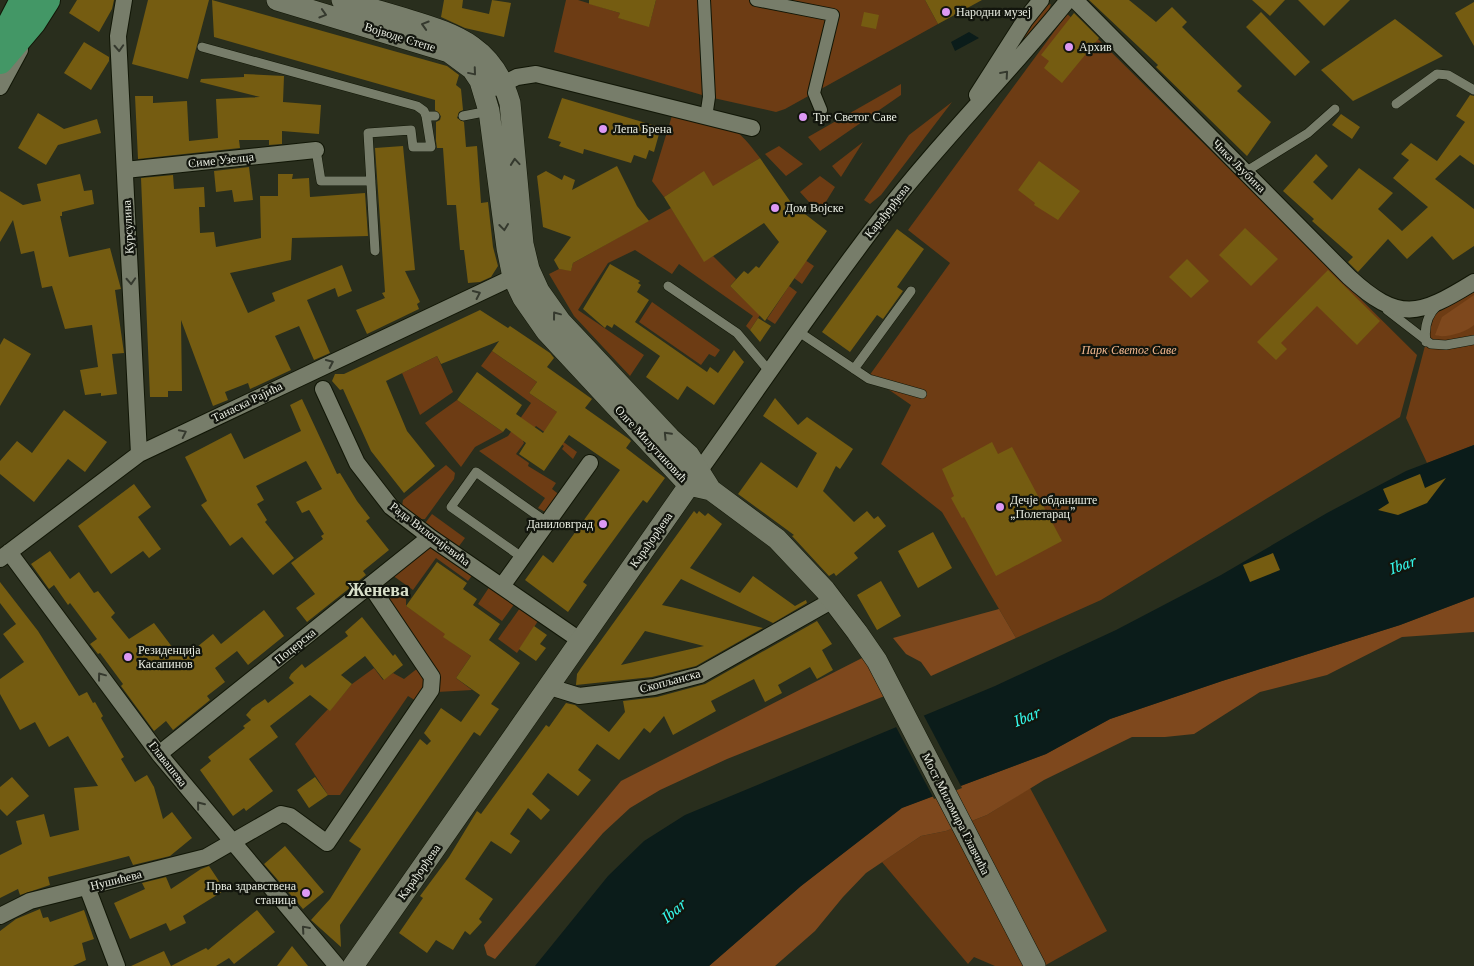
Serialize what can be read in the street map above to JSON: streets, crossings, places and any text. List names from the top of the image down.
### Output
{
  "streets": {
    "street": [
      "Војводе Степе",
      "Симе Узелца",
      "Чика Љубина",
      "Карађорђева",
      "Курсулина",
      "Танаска Рајића",
      "Олге Милутиновић",
      "Рада Вилотијевића",
      "Поцерска",
      "Скопљанска",
      "Главашева",
      "Мост Миломира Главчића",
      "Нушићева"
    ]
  },
  "crossings": [
    ["Војводе Степе", "Олге Милутиновић"],
    ["Симе Узелца", "Курсулина"],
    ["Карађорђева", "Олге Милутиновић"],
    ["Карађорђева", "Рада Вилотијевића"],
    ["Карађорђева", "Скопљанска"],
    ["Курсулина", "Танаска Рајића"],
    ["Танаска Рајића", "Олге Милутиновић"],
    ["Танаска Рајића", "Главашева"],
    ["Олге Милутиновић", "Скопљанска"],
    ["Олге Милутиновић", "Мост Миломира Главчића"],
    ["Рада Вилотијевића", "Поцерска"],
    ["Поцерска", "Главашева"],
    ["Поцерска", "Нушићева"],
    ["Скопљанска", "Мост Миломира Главчића"],
    ["Главашева", "Нушићева"]
  ],
  "one_way": ["Курсулина", "Танаска Рајића", "Главашева"],
  "districts": ["Женева"],
  "water": ["Ibar"],
  "parks": ["Парк Светог Саве"],
  "places": [
    "Народни музеј",
    "Архив",
    "Трг Светог Саве",
    "Лепа Брена",
    "Дом Војске",
    "Дечје обданиште „Полетарац”",
    "Даниловград",
    "Резиденција Касапинов",
    "Прва здравствена станица"
  ]
}
